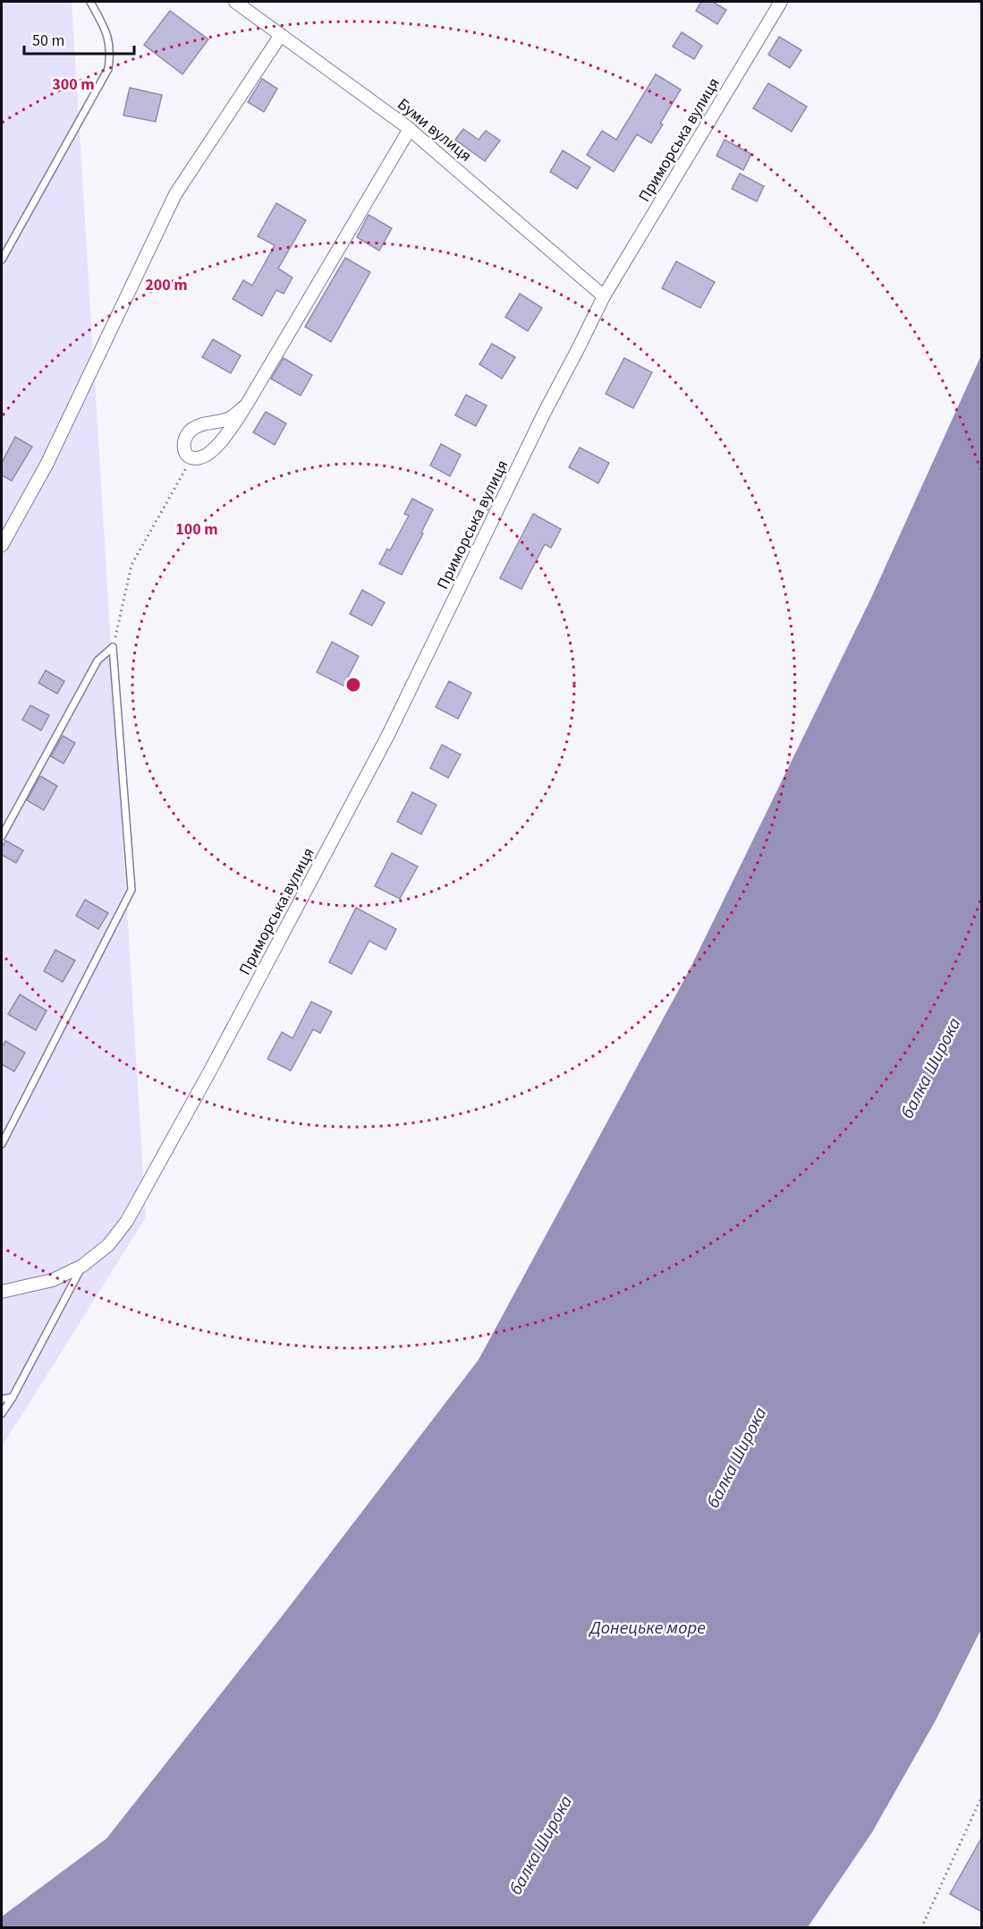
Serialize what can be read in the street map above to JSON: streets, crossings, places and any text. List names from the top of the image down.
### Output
{
  "streets": {
    "street": ["Буми вулиця", "Приморська вулиця"]
  },
  "crossings": [
    ["Буми вулиця", "Приморська вулиця"]
  ],
  "water": ["балка Широка", "Донецьке море"],
  "scale_bar": "50 m",
  "rings": ["300 m", "200 m", "100 m"]
}
